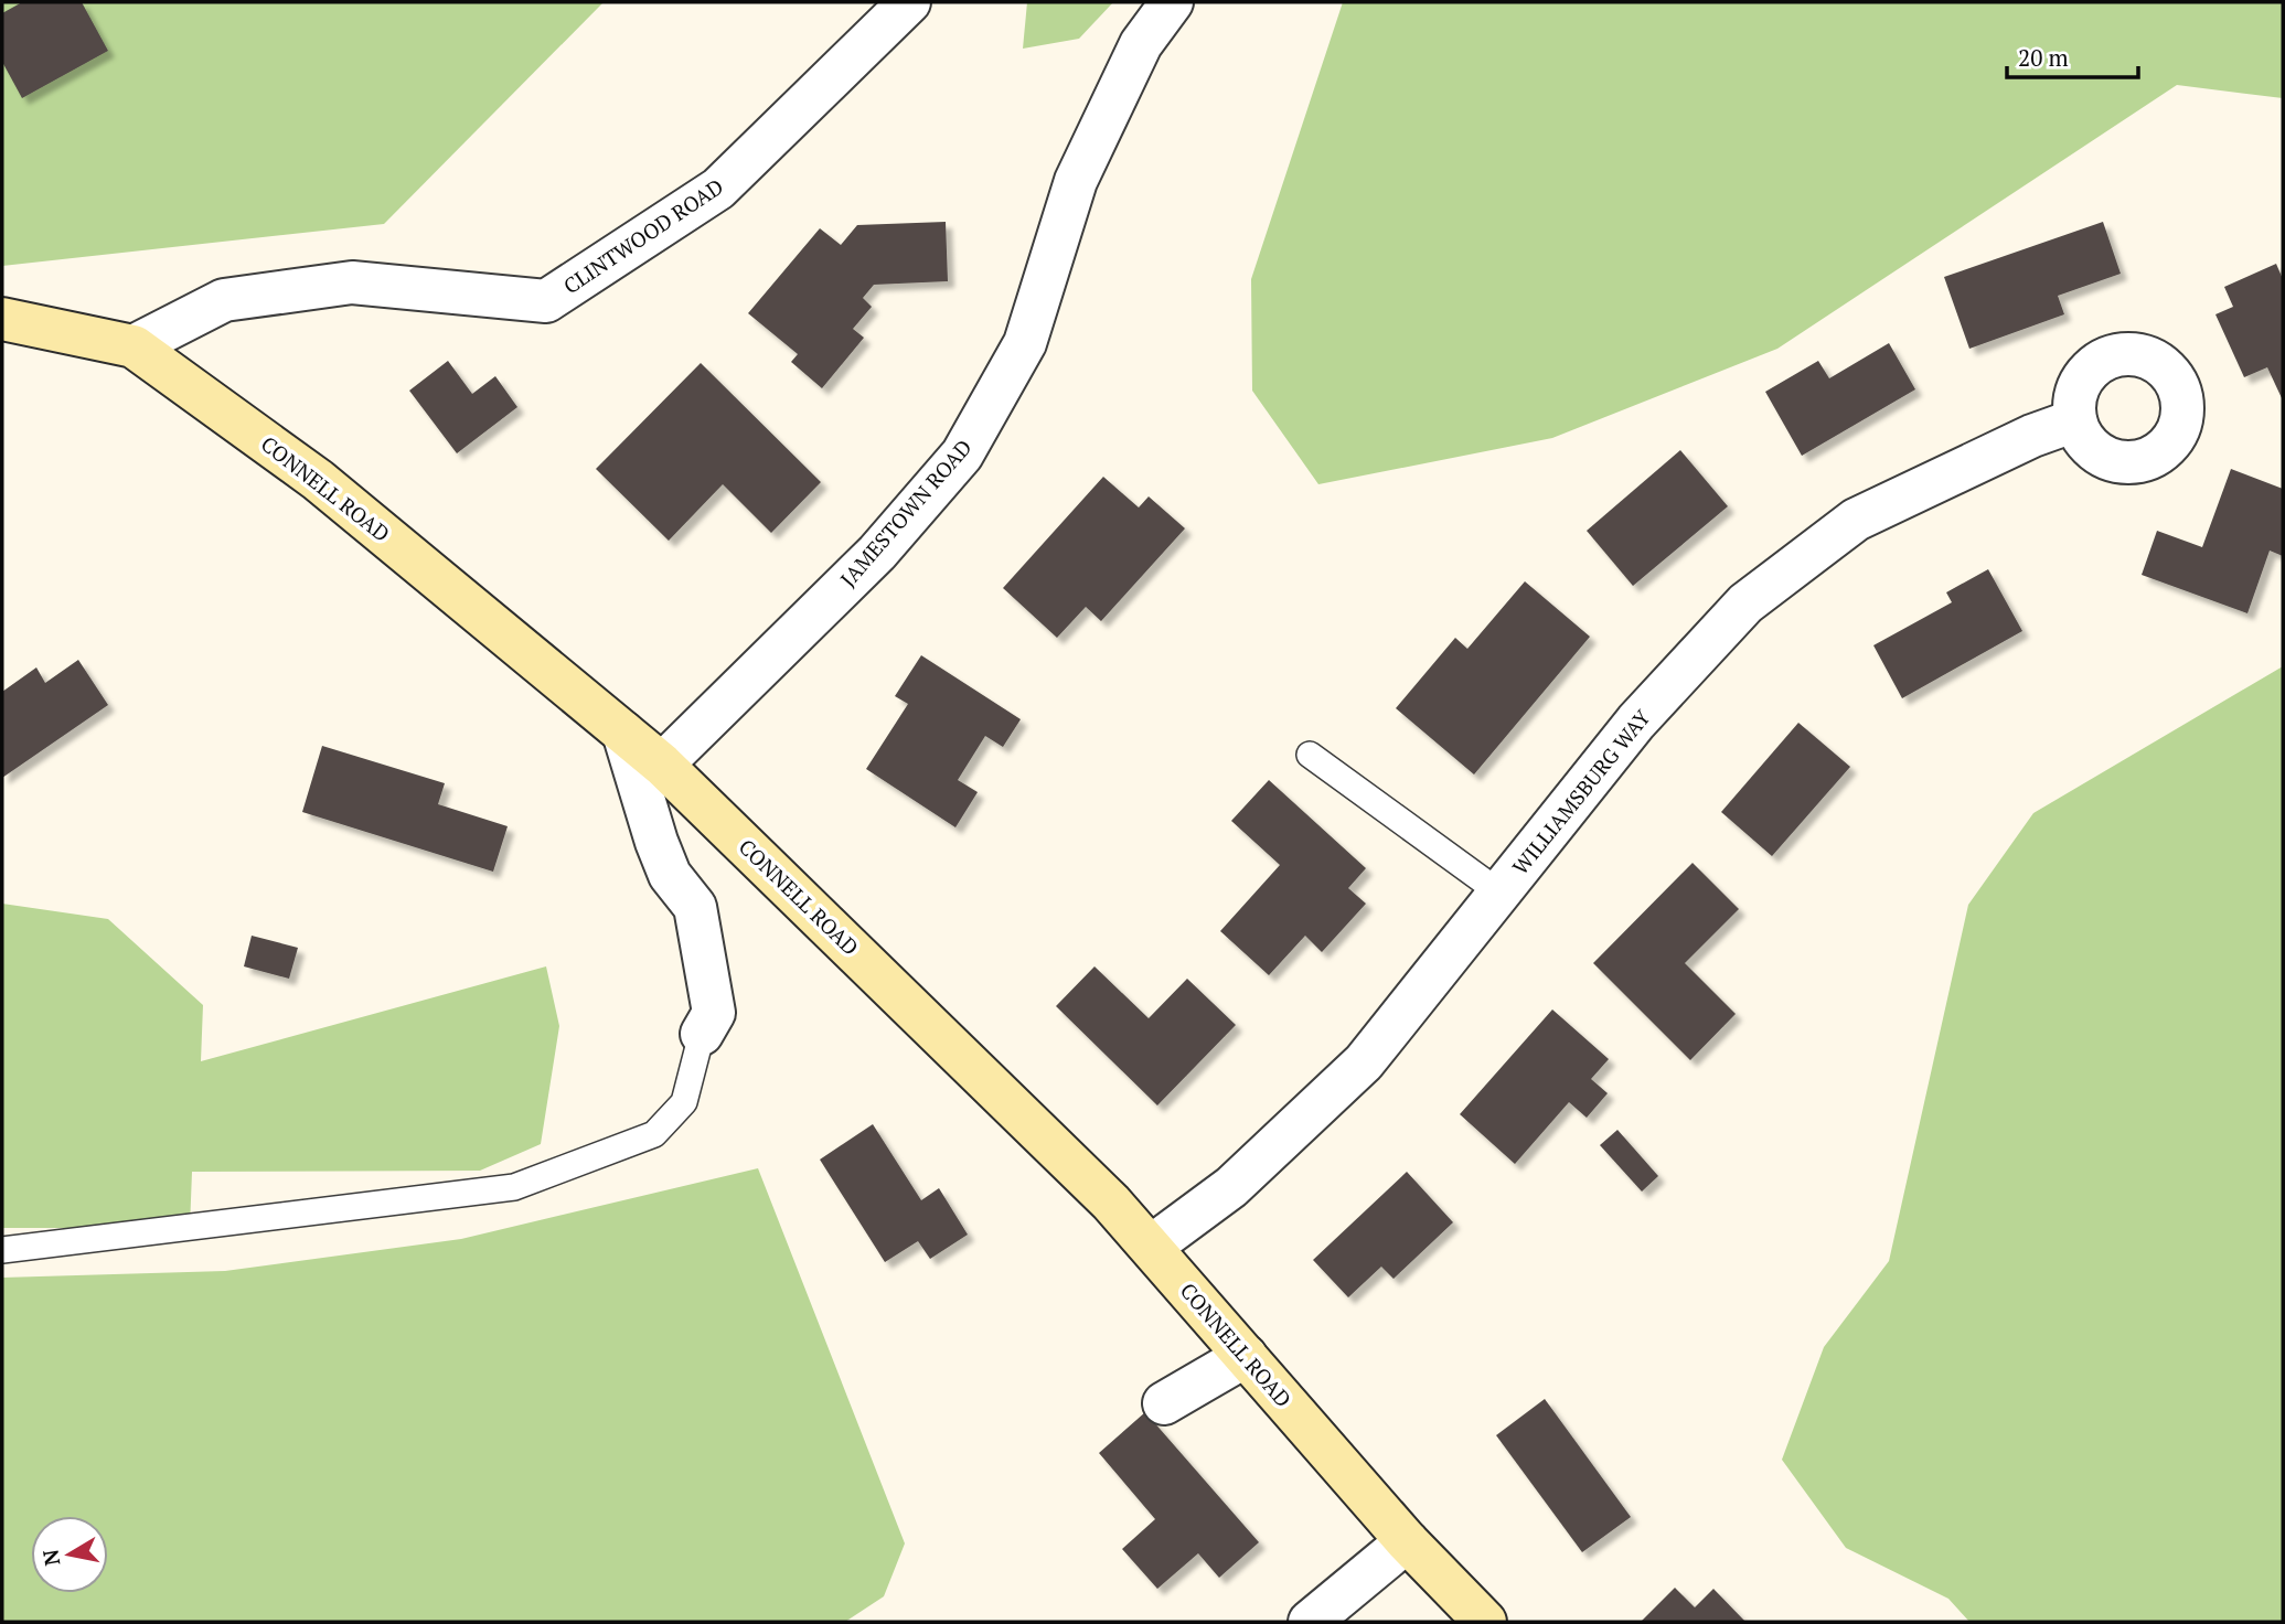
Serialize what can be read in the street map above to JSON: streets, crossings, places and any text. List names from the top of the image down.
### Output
{
  "streets": {
    "main road": ["CONNELL ROAD"],
    "street": ["CLINTWOOD ROAD", "JAMESTOWN ROAD", "WILLIAMSBURG WAY"]
  },
  "crossings": [
    ["CLINTWOOD ROAD", "CONNELL ROAD"],
    ["CONNELL ROAD", "JAMESTOWN ROAD"],
    ["CONNELL ROAD", "WILLIAMSBURG WAY"]
  ],
  "scale_bar": "20 m",
  "north": "left"
}
